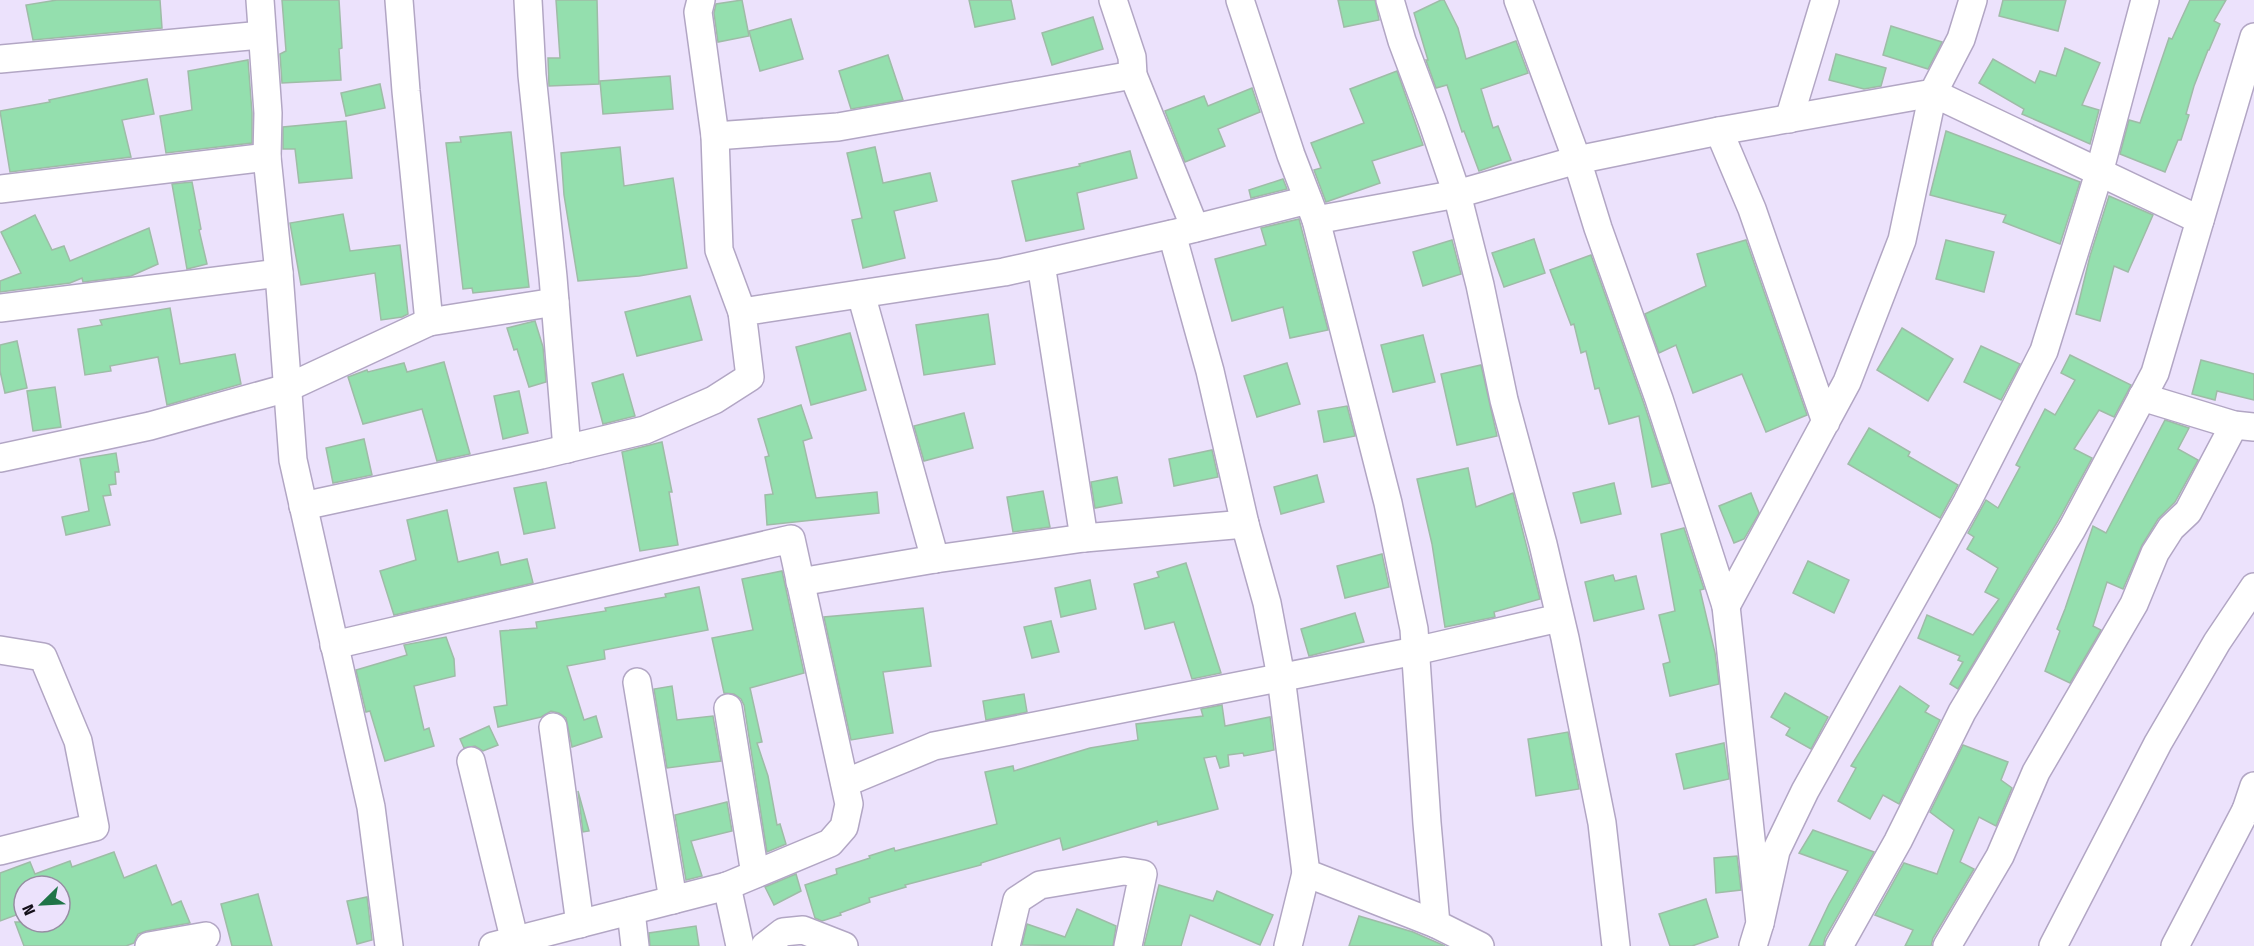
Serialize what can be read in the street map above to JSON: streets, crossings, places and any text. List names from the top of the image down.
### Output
{
  "north": "bottom left"
}
